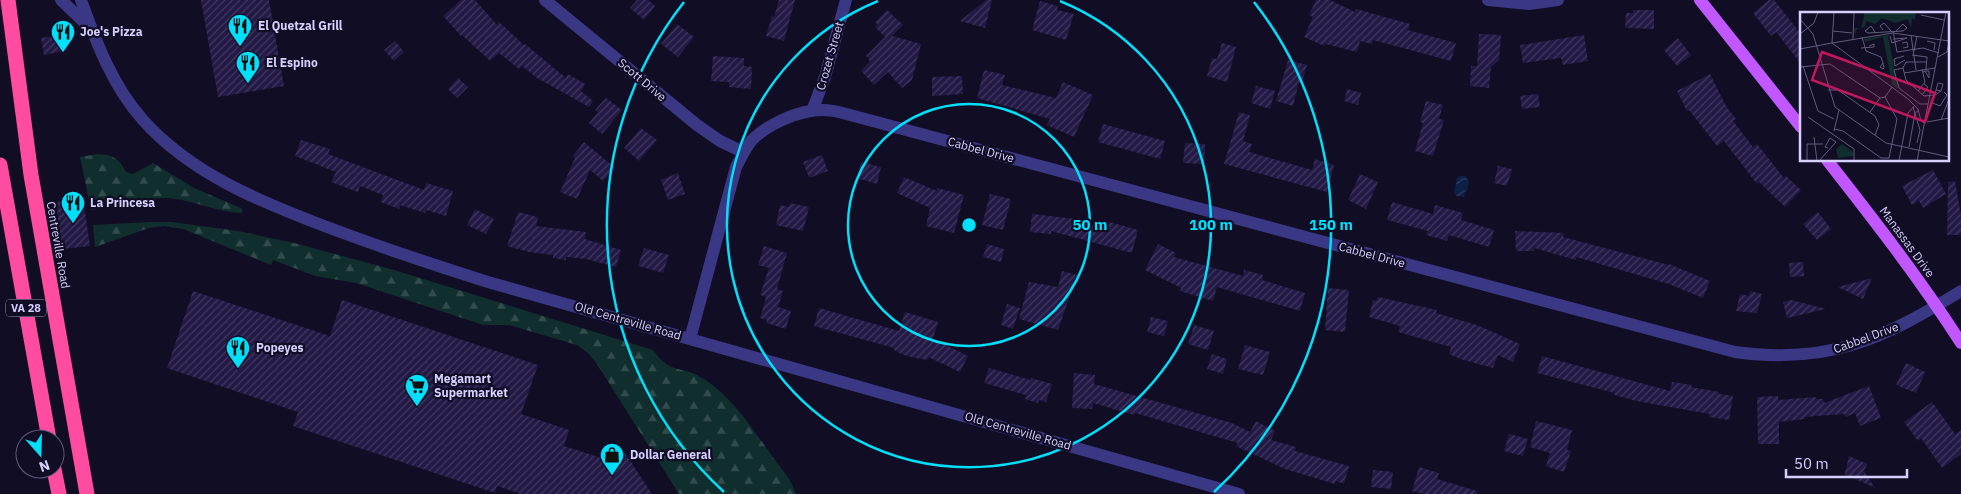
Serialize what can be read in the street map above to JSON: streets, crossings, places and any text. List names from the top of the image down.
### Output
{
  "streets": {
    "highway": ["Centreville Road", "VA 28"],
    "main road": ["Manassas Drive"],
    "street": [
      "Crozet Street",
      "Scott Drive",
      "Cabbel Drive",
      "Old Centreville Road"
    ]
  },
  "crossings": [
    ["Crozet Street", "Cabbel Drive"],
    ["Scott Drive", "Cabbel Drive"],
    ["Cabbel Drive", "Manassas Drive"],
    ["Cabbel Drive", "Old Centreville Road"]
  ],
  "places": {
    "restaurant": [
      "El Quetzal Grill",
      "Joe's Pizza",
      "El Espino",
      "La Princesa",
      "Popeyes"
    ],
    "supermarket": ["Megamart Supermarket"],
    "shop": ["Dollar General"]
  },
  "scale_bar": "50 m",
  "north": "bottom",
  "rings": ["50 m", "100 m", "150 m"]
}
